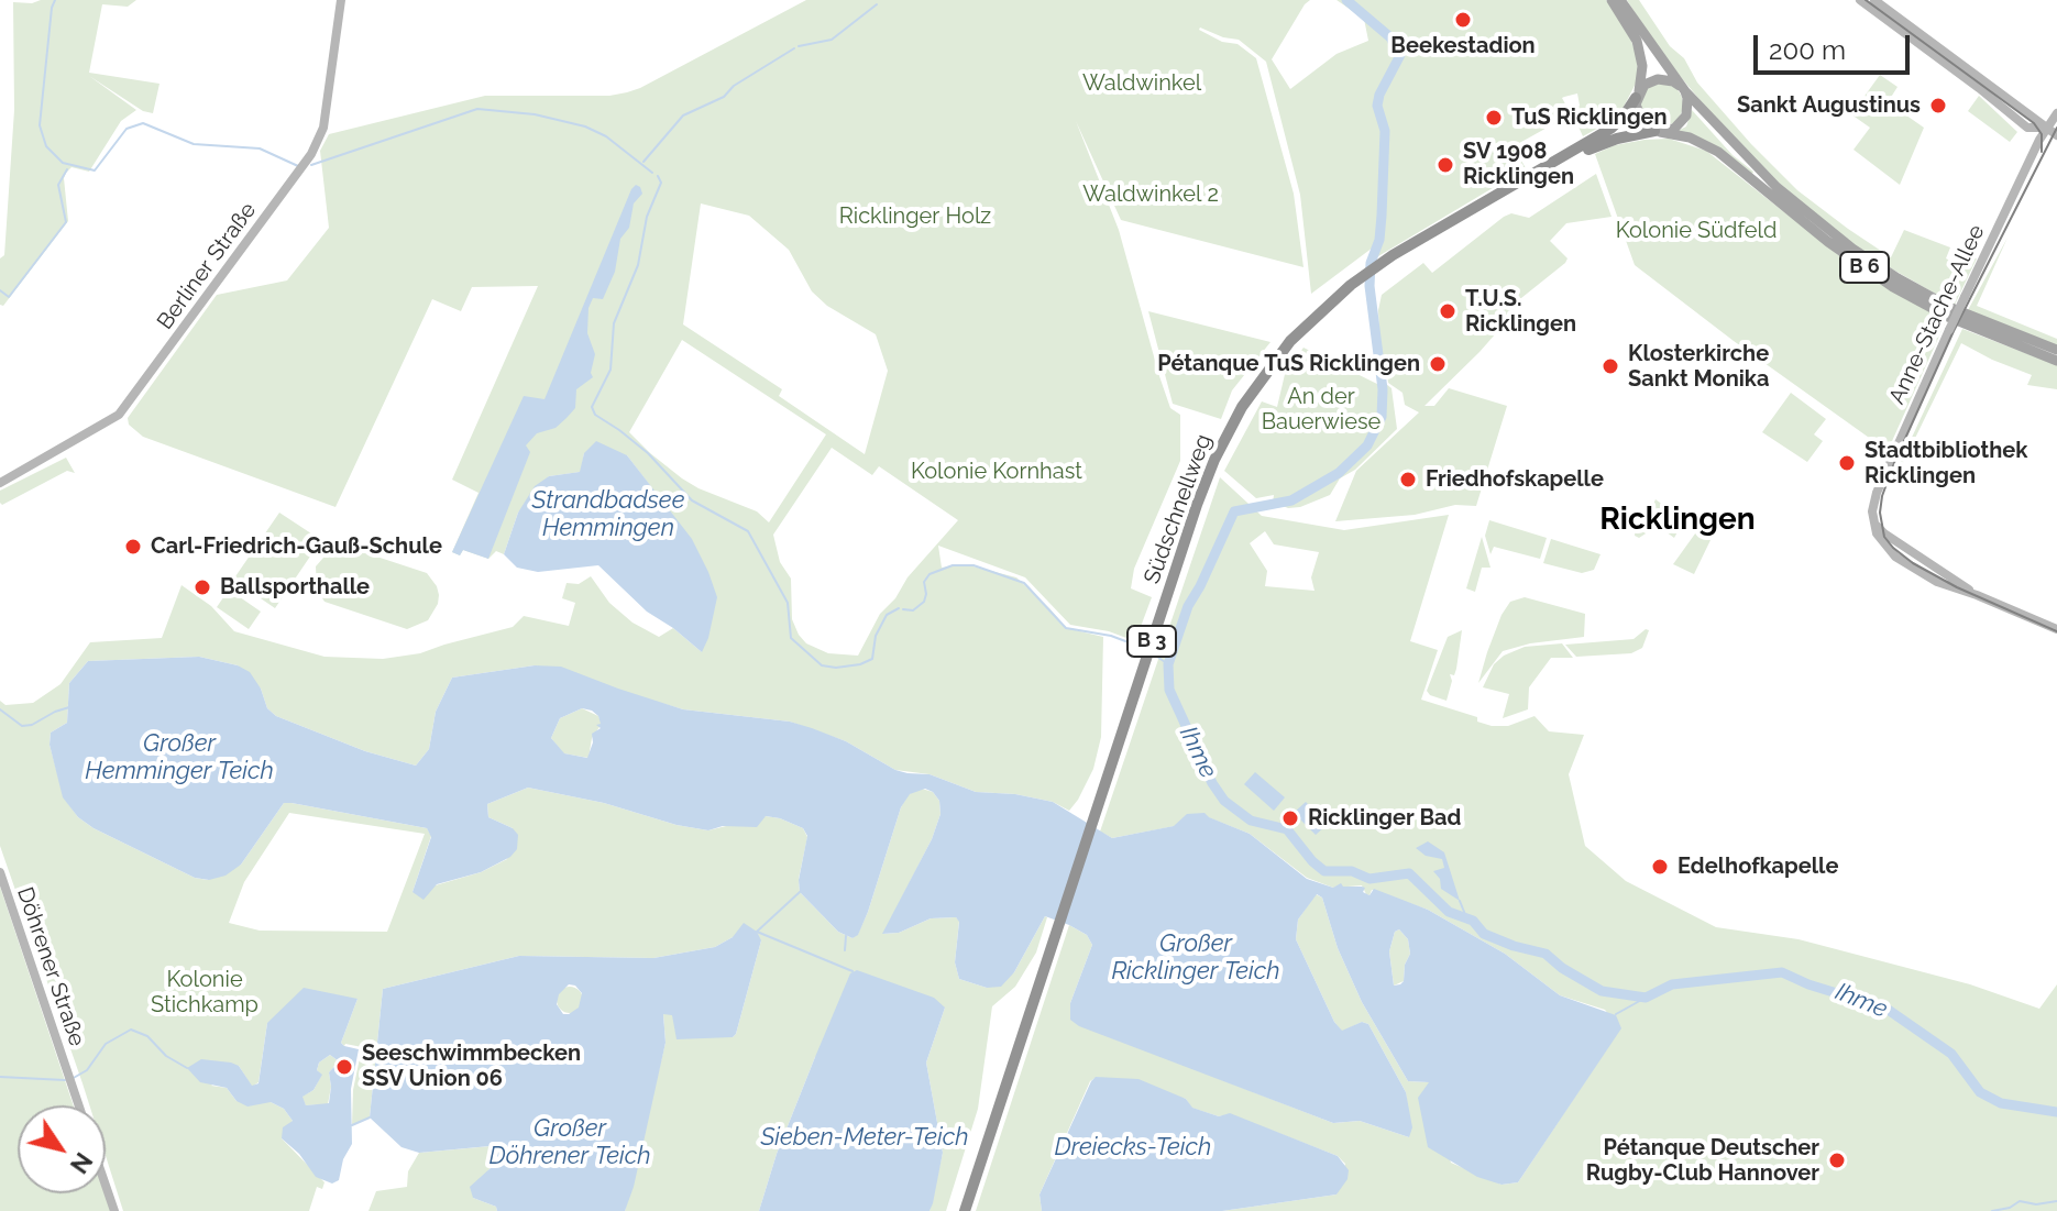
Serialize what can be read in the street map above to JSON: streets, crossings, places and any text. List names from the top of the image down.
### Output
{
  "streets": {
    "highway": ["Südschnellweg", "B 3"],
    "main road": ["B 6"],
    "street": ["Berliner Straße", "Anne-Stache-Allee", "Döhrener Straße"]
  },
  "crossings": [
    ["B 6", "Südschnellweg"]
  ],
  "districts": ["Ricklingen"],
  "water": [
    "Strandbadsee Hemmingen",
    "Großer Hemminger Teich",
    "Ihme",
    "Großer Ricklinger Teich",
    "Großer Döhrener Teich",
    "Sieben-Meter-Teich",
    "Dreiecks-Teich"
  ],
  "parks": [
    "Waldwinkel",
    "Waldwinkel 2",
    "Ricklinger Holz",
    "Kolonie Südfeld",
    "An der Bauerwiese",
    "Kolonie Kornhast",
    "Kolonie Stichkamp"
  ],
  "places": [
    "Beekestadion",
    "Sankt Augustinus",
    "TuS Ricklingen",
    "SV 1908 Ricklingen",
    "T.U.S. Ricklingen",
    "Pétanque TuS Ricklingen",
    "Klosterkirche Sankt Monika",
    "Stadtbibliothek Ricklingen",
    "Friedhofskapelle",
    "Carl-Friedrich-Gauß-Schule",
    "Ballsporthalle",
    "Ricklinger Bad",
    "Edelhofkapelle",
    "Seeschwimmbecken SSV Union 06",
    "Pétanque Deutscher Rugby-Club Hannover"
  ],
  "scale_bar": "200 m",
  "north": "bottom right"
}
